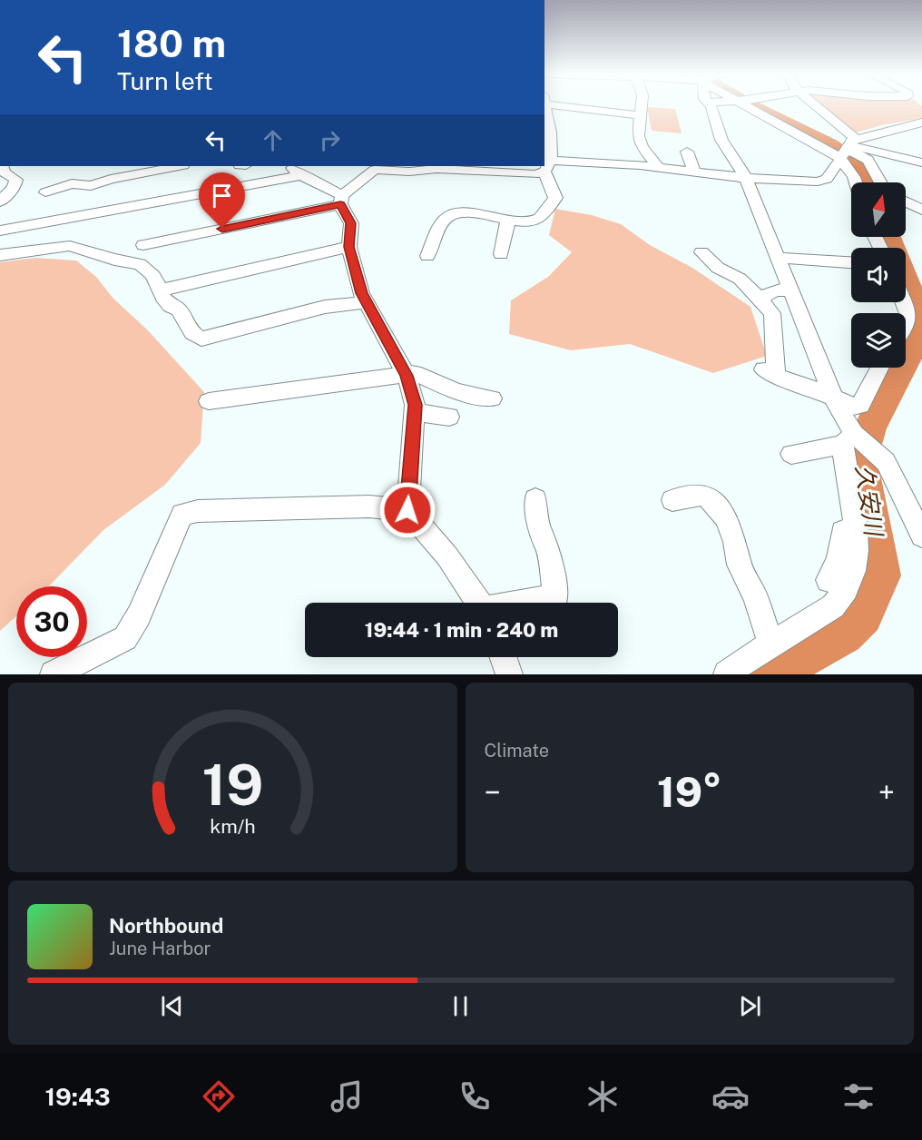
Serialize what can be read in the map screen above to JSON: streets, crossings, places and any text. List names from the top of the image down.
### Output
{
  "water": ["久安川"],
  "north": "top",
  "page": {
    "turn": ["180 m", "Turn left"],
    "limit": "30",
    "trip": "19:44 · 1 min · 240 m",
    "tile": "Climate",
    "heat": ["−", "19°", "+"],
    "song": ["Northbound", "June Harbor"],
    "tabs": "19:43",
    "gauge": ["19", "km/h"]
  }
}
